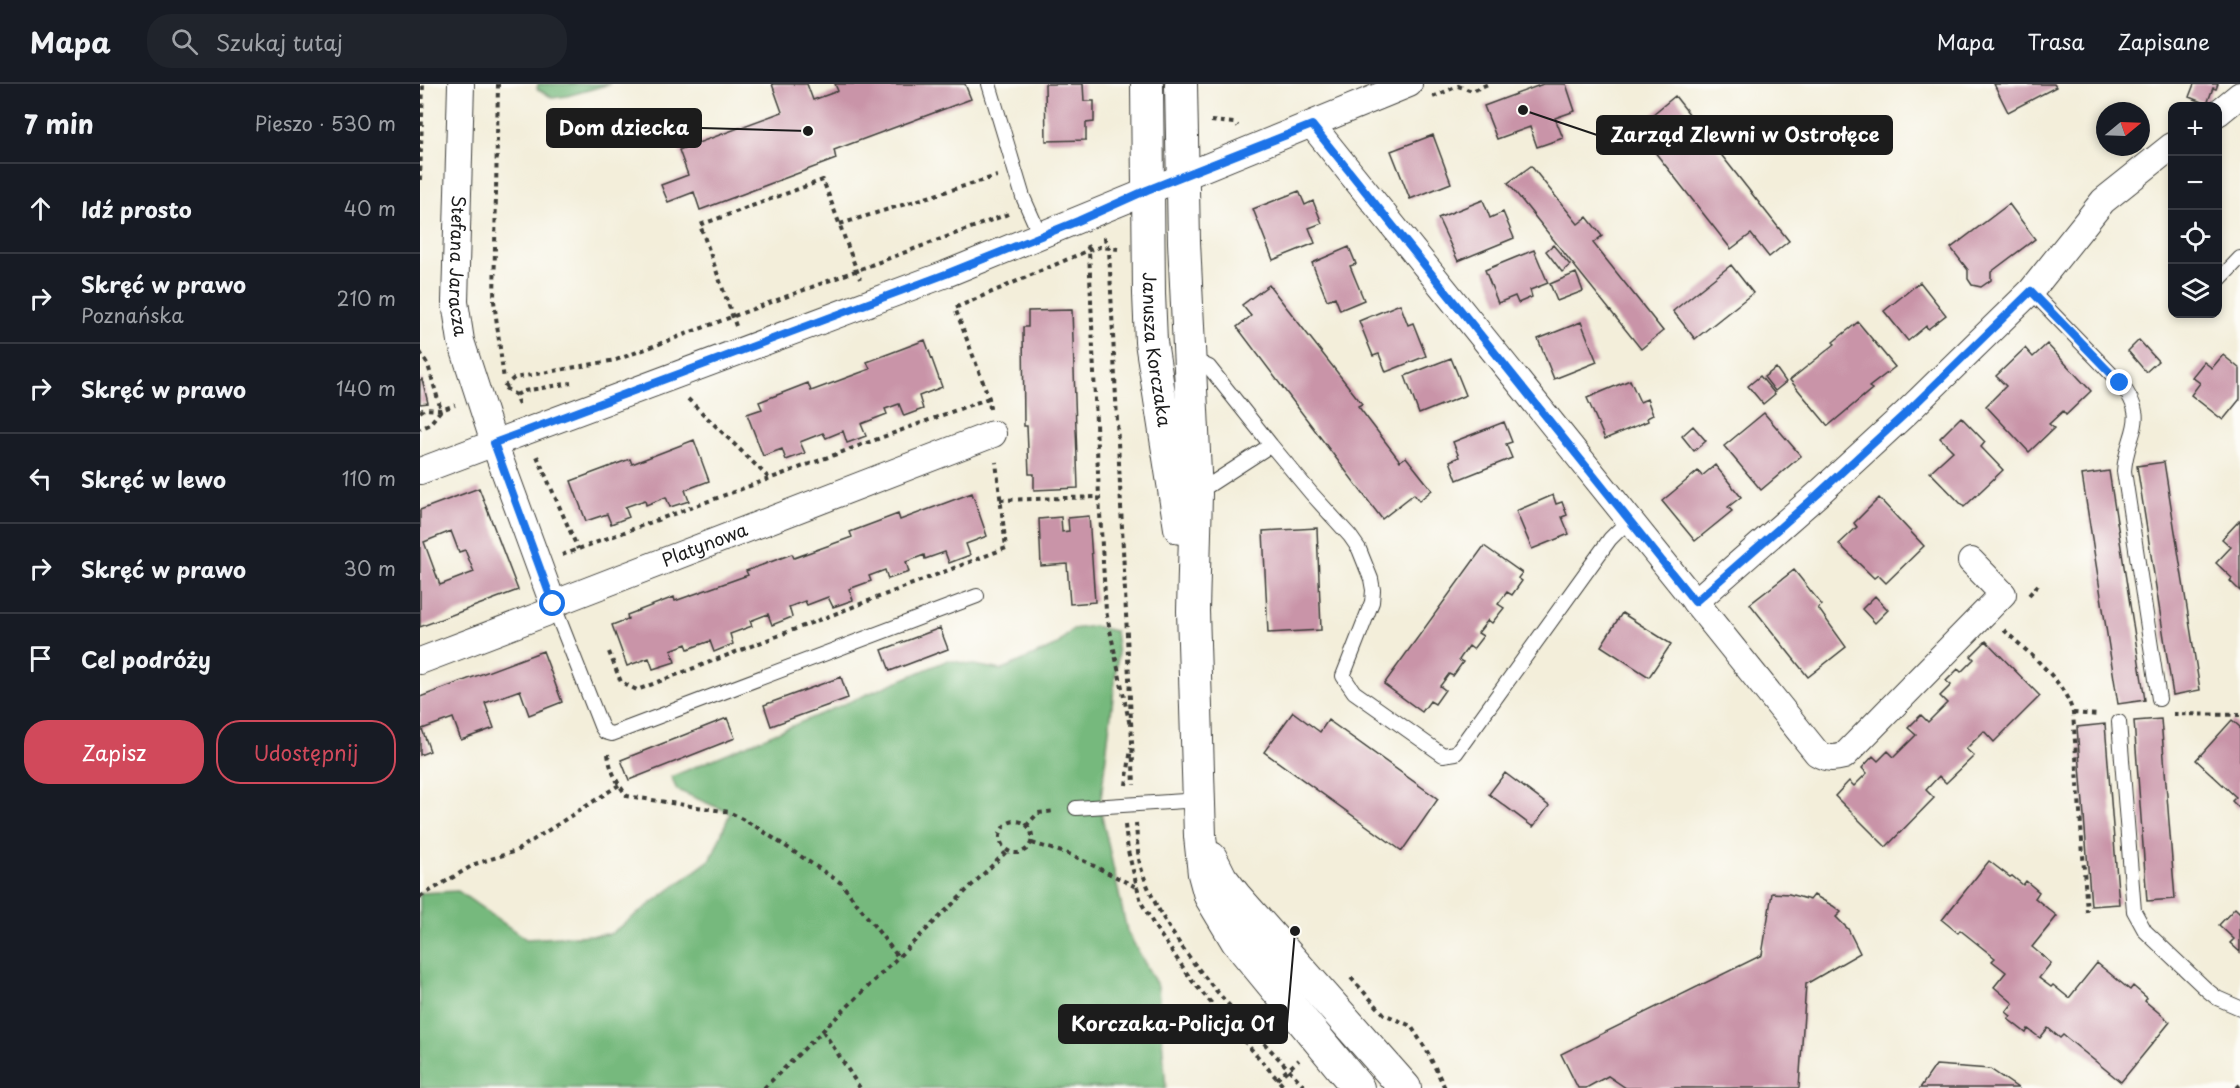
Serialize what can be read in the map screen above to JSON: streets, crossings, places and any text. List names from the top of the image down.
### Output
{
  "streets": {
    "street": ["Stefana Jaracza", "Janusza Korczaka", "Platynowa"]
  },
  "crossings": [
    ["Stefana Jaracza", "Platynowa"]
  ],
  "places": ["Zarząd Zlewni w Ostrołęce", "Dom dziecka", "Korczaka-Policja 01"],
  "north": "right",
  "page": {
    "header": "Mapa",
    "search": "Szukaj tutaj",
    "nav": ["Mapa", "Trasa", "Zapisane"],
    "heading": ["7 min", "Pieszo · 530 m"],
    "map_buttons": ["+", "−"],
    "list": [
      ["Idź prosto", "40 m"],
      ["Skręć w prawo", "Poznańska", "210 m"],
      ["Skręć w prawo", "140 m"],
      ["Skręć w lewo", "110 m"],
      ["Skręć w prawo", "30 m"],
      "Cel podróży"
    ],
    "buttons": ["Zapisz", "Udostępnij"]
  }
}
